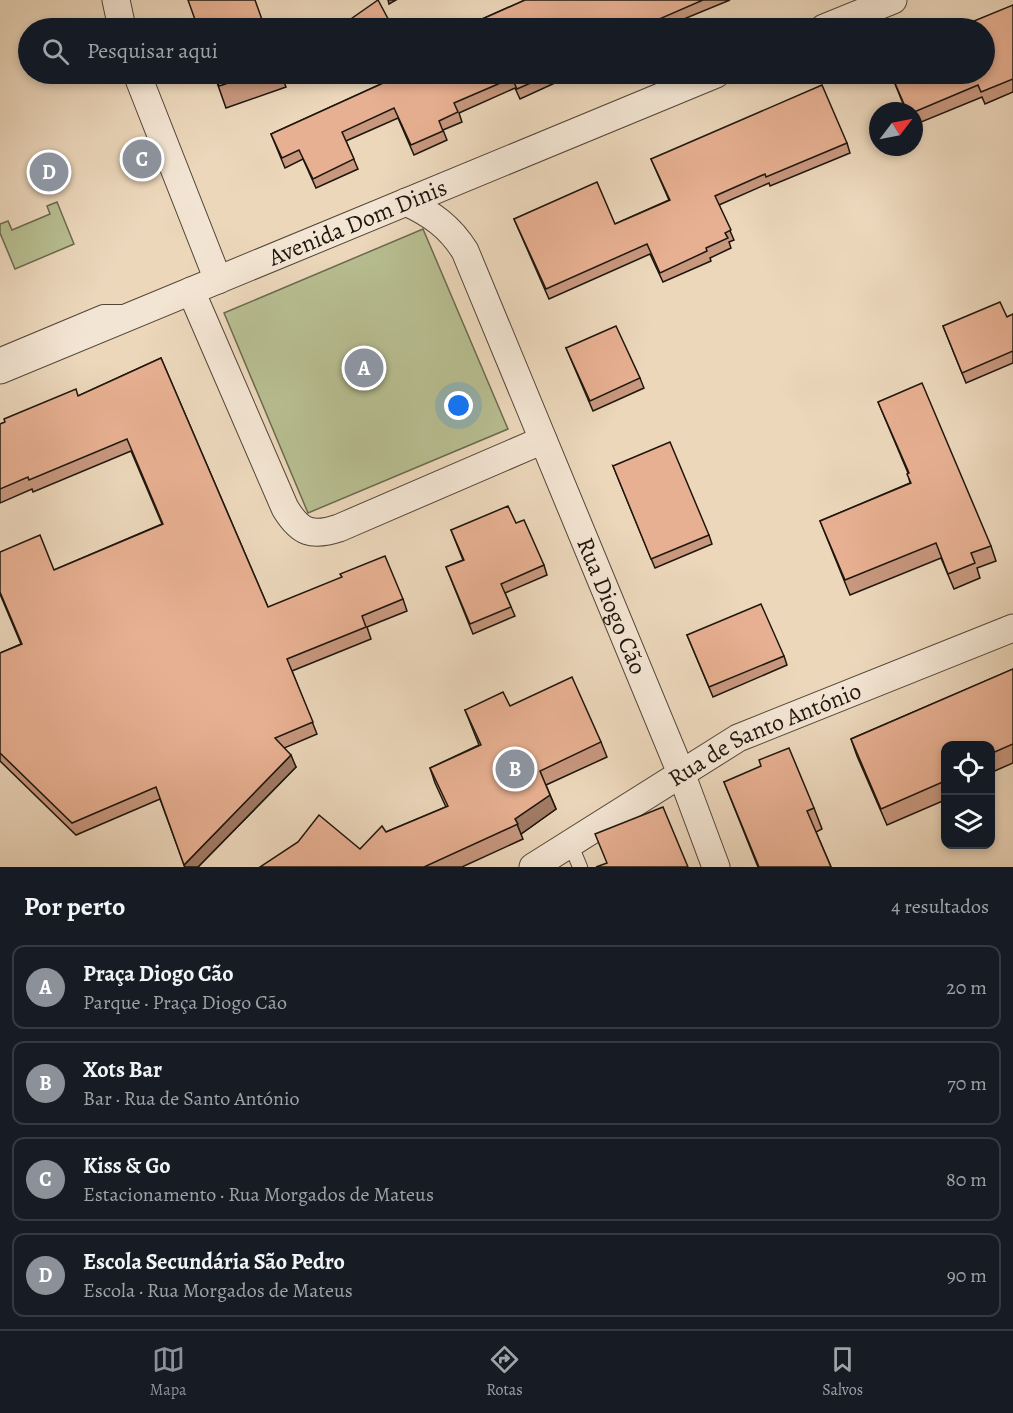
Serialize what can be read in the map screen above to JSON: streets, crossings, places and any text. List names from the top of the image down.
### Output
{
  "streets": {
    "street": ["Avenida Dom Dinis", "Rua Diogo Cão", "Rua de Santo António"]
  },
  "crossings": [
    ["Avenida Dom Dinis", "Rua Diogo Cão"],
    ["Rua Diogo Cão", "Rua de Santo António"]
  ],
  "north": "top right",
  "page": {
    "search": "Pesquisar aqui",
    "pins": [
      "C",
      "D",
      "A",
      "B"
    ],
    "heading": ["Por perto", "4 resultados"],
    "list": [
      {
        "mark": "A",
        "name": "Praça Diogo Cão",
        "note": "Parque · Praça Diogo Cão",
        "value": "20 m"
      },
      {
        "mark": "B",
        "name": "Xots Bar",
        "note": "Bar · Rua de Santo António",
        "value": "70 m"
      },
      {
        "mark": "C",
        "name": "Kiss & Go",
        "note": "Estacionamento · Rua Morgados de Mateus",
        "value": "80 m"
      },
      {
        "mark": "D",
        "name": "Escola Secundária São Pedro",
        "note": "Escola · Rua Morgados de Mateus",
        "value": "90 m"
      }
    ],
    "nav": ["Mapa", "Rotas", "Salvos"]
  }
}
